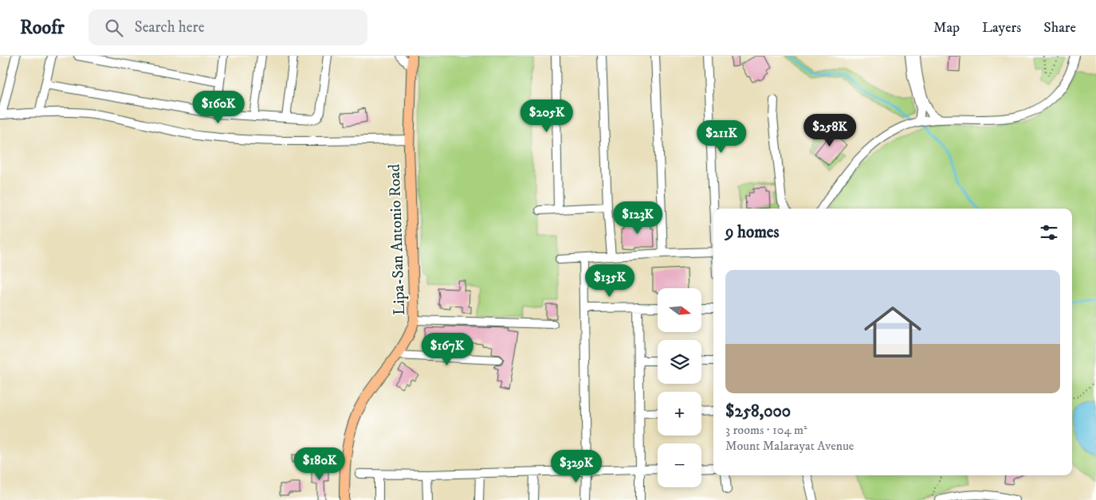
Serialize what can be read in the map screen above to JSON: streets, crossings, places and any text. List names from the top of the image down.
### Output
{
  "streets": {
    "main road": ["Lipa-San Antonio Road"]
  },
  "north": "right",
  "page": {
    "header": "Roofr",
    "search": "Search here",
    "nav": ["Map", "Layers", "Share"],
    "price": [
      "$160K",
      "$205K",
      "$258K",
      "$211K",
      "$123K",
      "$135K",
      "$167K",
      "$180K",
      "$329K"
    ],
    "heading": "9 homes",
    "list": [
      {
        "name": "$258,000",
        "note": "3 rooms · 104 m² · Mount Malarayat Avenue"
      }
    ],
    "map_buttons": ["+", "−"]
  }
}
